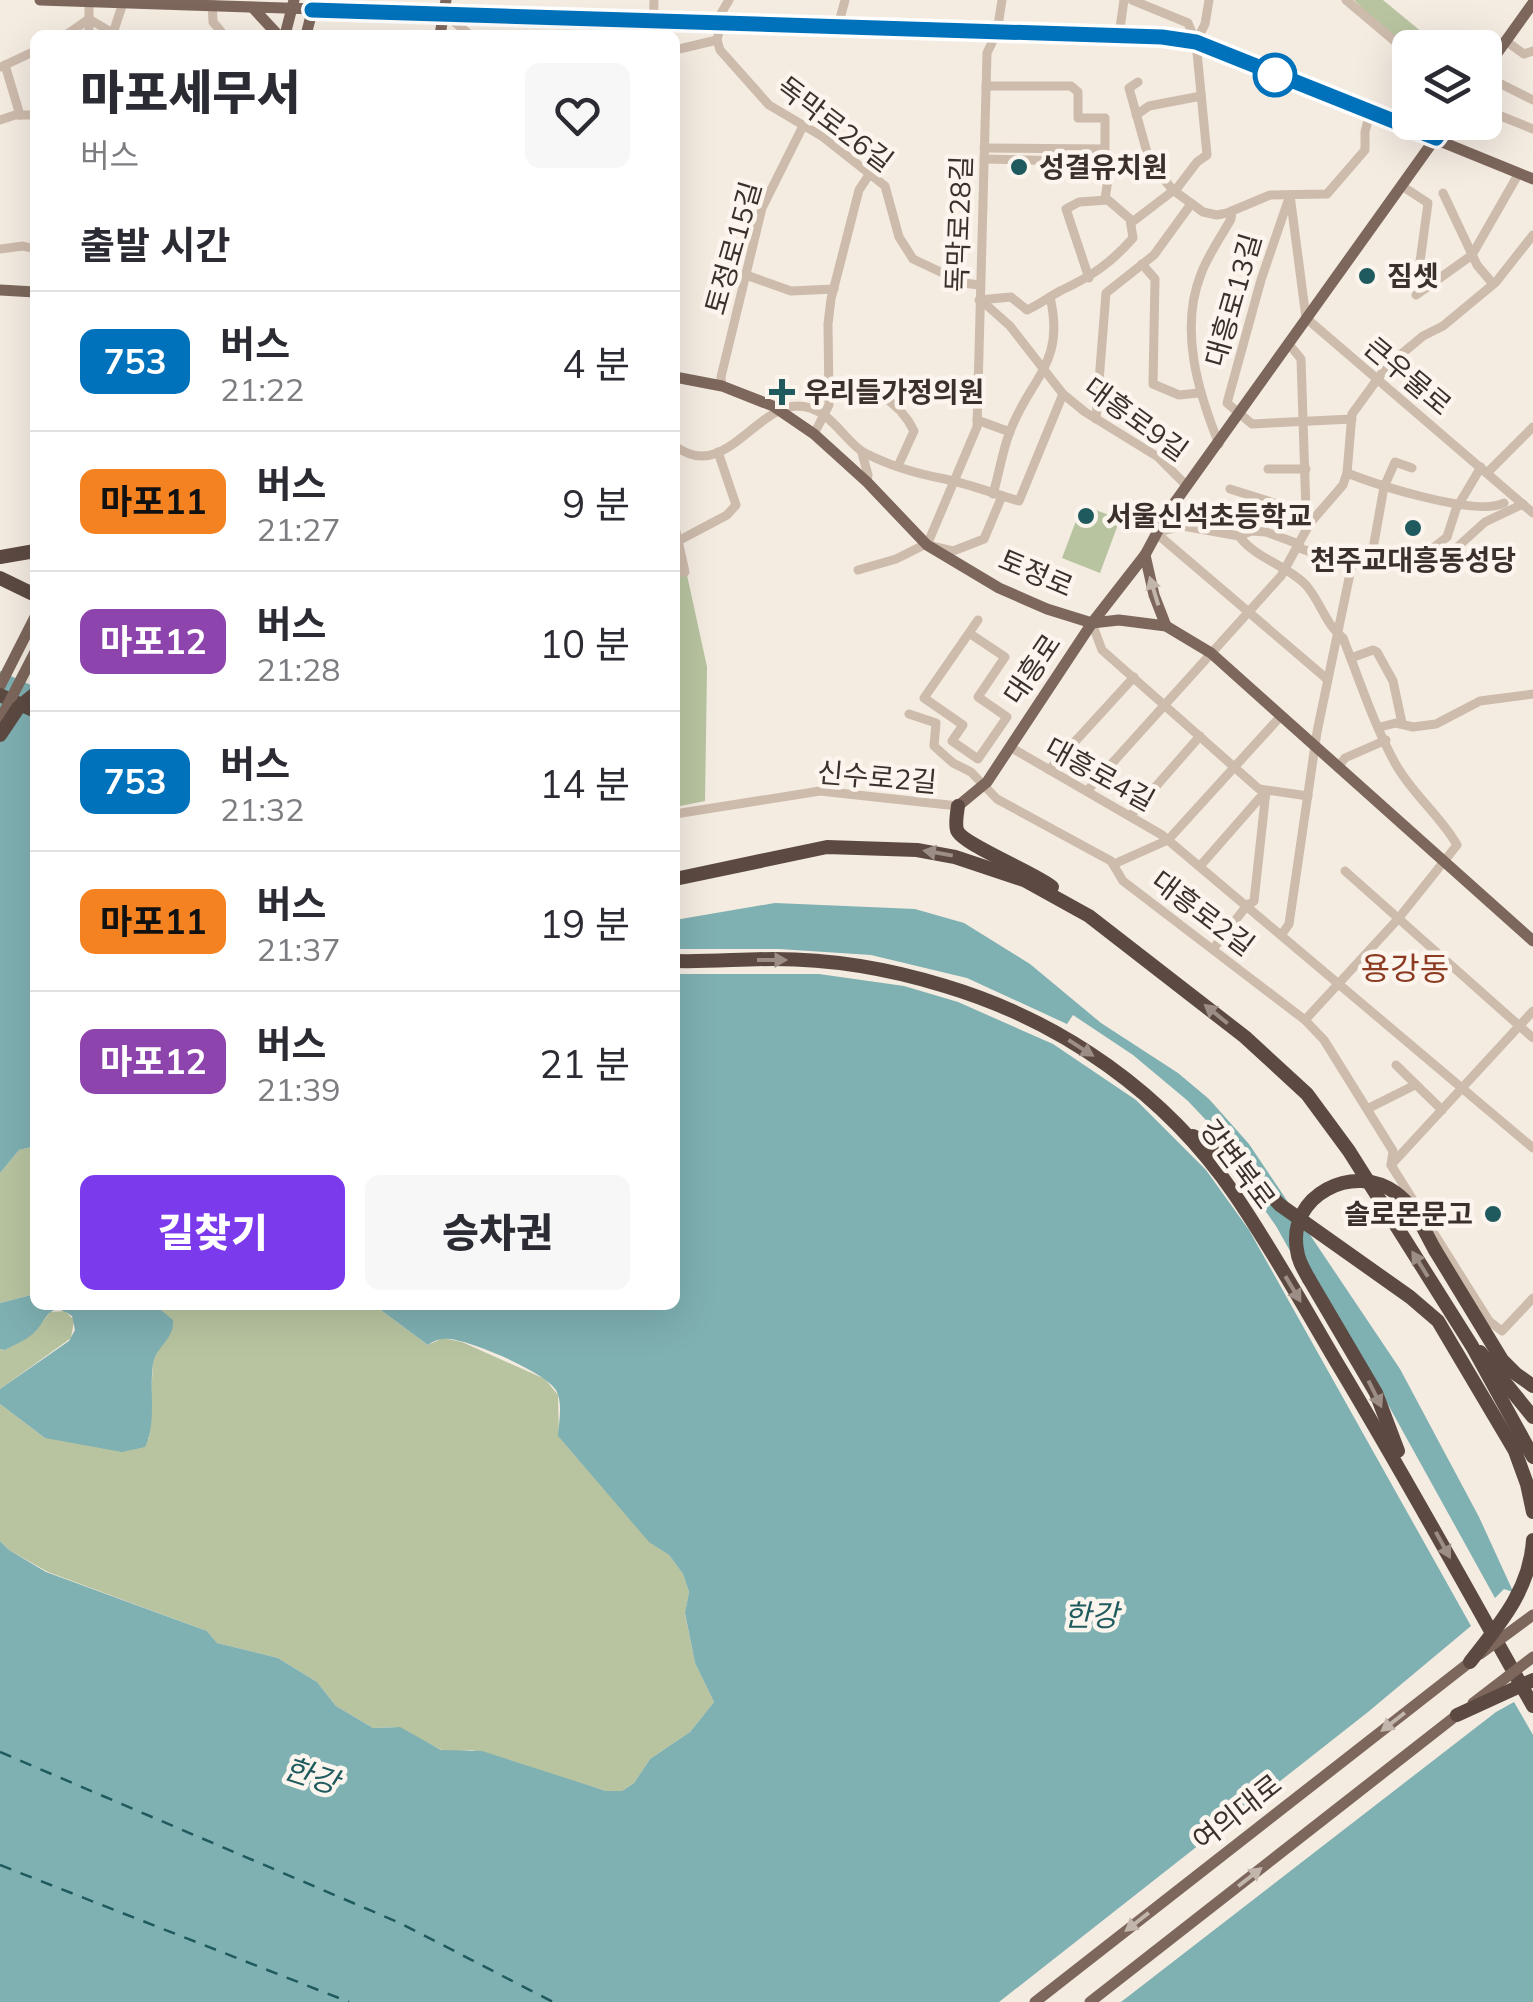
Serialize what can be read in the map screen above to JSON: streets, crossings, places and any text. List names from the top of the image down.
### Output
{
  "streets": {
    "highway": ["강변북로"],
    "main road": ["토정로", "대흥로", "여의대로"],
    "street": [
      "독막로26길",
      "독막로28길",
      "토정로15길",
      "대흥로13길",
      "큰우물로",
      "대흥로9길",
      "대흥로4길",
      "신수로2길",
      "대흥로2길"
    ]
  },
  "crossings": [
    ["독막로26길", "독막로28길"],
    ["독막로26길", "토정로15길"],
    ["독막로28길", "대흥로9길"],
    ["독막로28길", "토정로"],
    ["토정로15길", "토정로"],
    ["대흥로13길", "대흥로"],
    ["큰우물로", "대흥로"],
    ["대흥로9길", "대흥로"],
    ["토정로", "대흥로"],
    ["대흥로", "대흥로4길"],
    ["대흥로", "신수로2길"],
    ["대흥로", "대흥로2길"],
    ["대흥로4길", "대흥로2길"]
  ],
  "districts": ["용강동"],
  "water": ["한강"],
  "places": {
    "other": [
      "성결유치원",
      "짐셋",
      "서울신석초등학교",
      "천주교대흥동성당",
      "솔로몬문고"
    ],
    "health": ["우리들가정의원"]
  },
  "lines": ["bus line 753"],
  "page": {
    "heading": [
      ["마포세무서", "버스"],
      "출발 시간"
    ],
    "list": [
      {
        "mark": "753",
        "name": "버스",
        "note": "21:22",
        "value": "4 분"
      },
      {
        "mark": "마포11",
        "name": "버스",
        "note": "21:27",
        "value": "9 분"
      },
      {
        "mark": "마포12",
        "name": "버스",
        "note": "21:28",
        "value": "10 분"
      },
      {
        "mark": "753",
        "name": "버스",
        "note": "21:32",
        "value": "14 분"
      },
      {
        "mark": "마포11",
        "name": "버스",
        "note": "21:37",
        "value": "19 분"
      },
      {
        "mark": "마포12",
        "name": "버스",
        "note": "21:39",
        "value": "21 분"
      }
    ],
    "buttons": ["길찾기", "승차권"]
  }
}
